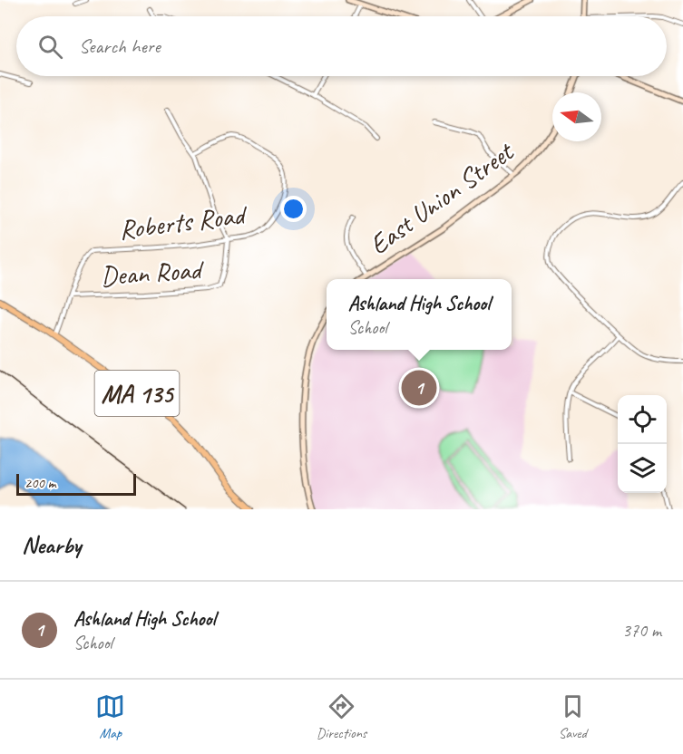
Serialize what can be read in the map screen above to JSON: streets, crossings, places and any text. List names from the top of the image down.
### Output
{
  "streets": {
    "main road": ["MA 135"],
    "street": ["East Union Street", "Roberts Road", "Dean Road"]
  },
  "crossings": [
    ["Roberts Road", "Dean Road"],
    ["Roberts Road", "MA 135"]
  ],
  "scale_bar": "200 m",
  "north": "left",
  "page": {
    "search": "Search here",
    "popup": ["Ashland High School", "School"],
    "pins": "1",
    "scale": "200 m",
    "heading": "Nearby",
    "list": [
      {
        "mark": "1",
        "name": "Ashland High School",
        "note": "School",
        "value": "370 m"
      }
    ],
    "nav": ["Map", "Directions", "Saved"]
  }
}
